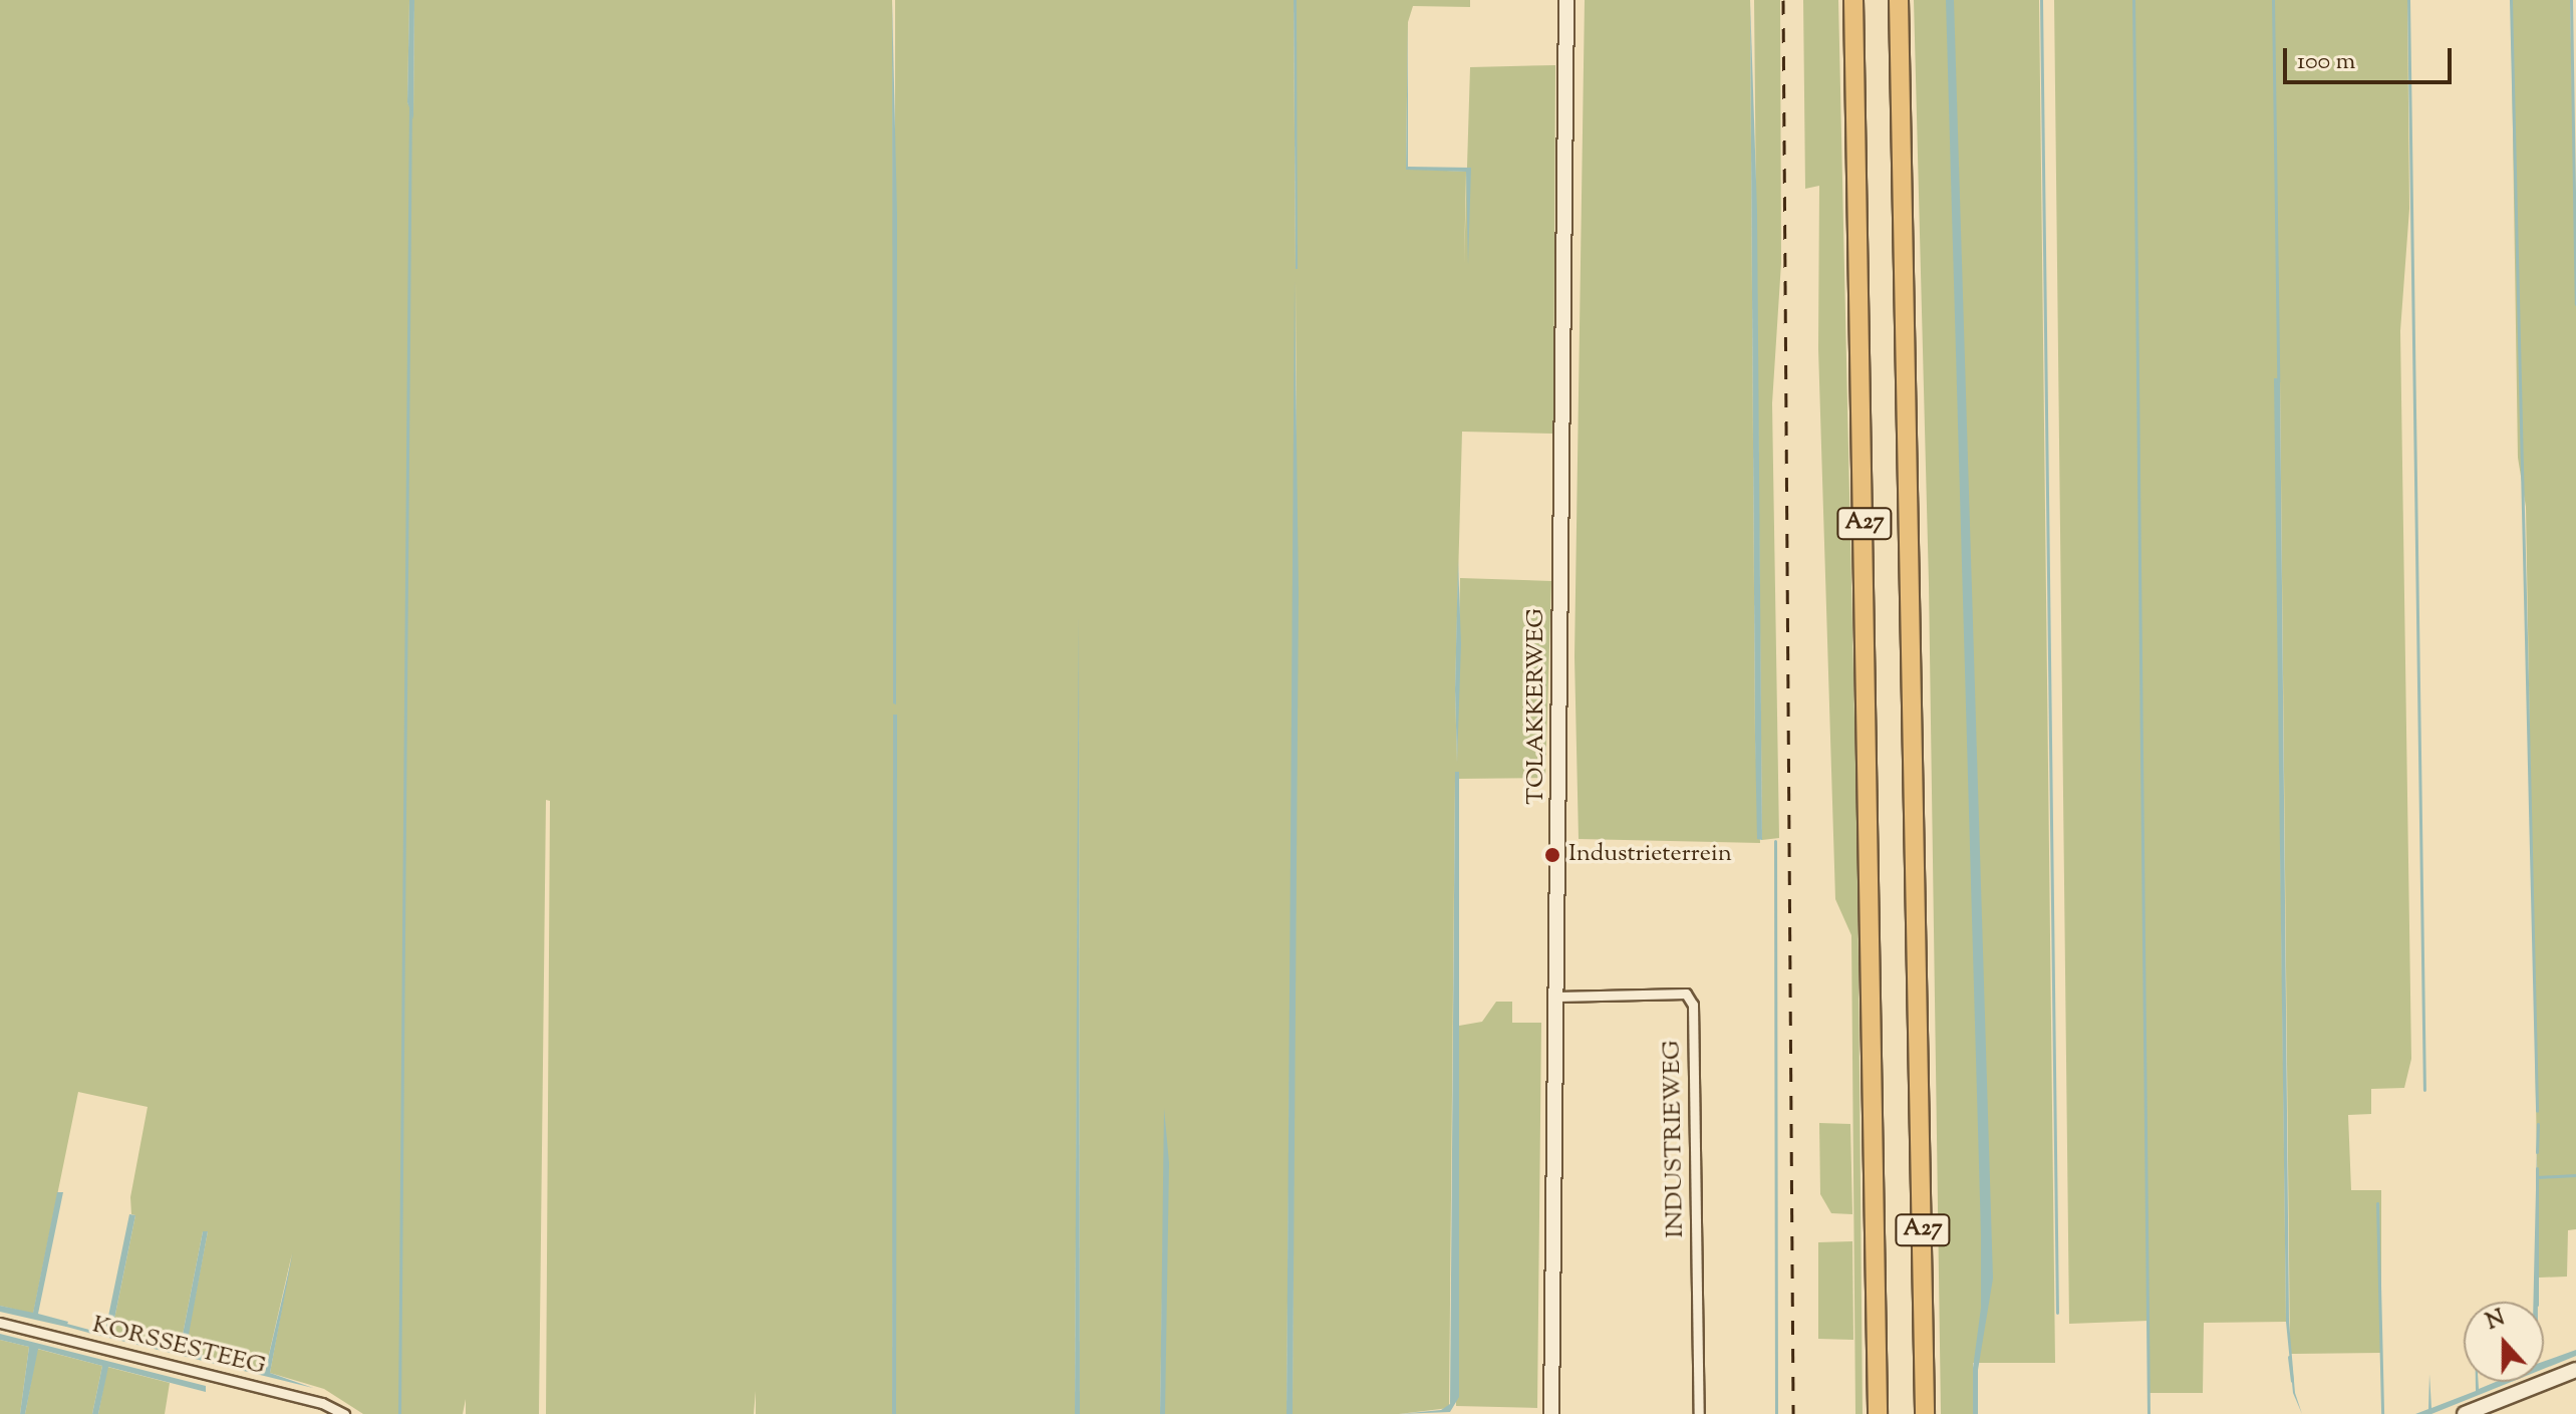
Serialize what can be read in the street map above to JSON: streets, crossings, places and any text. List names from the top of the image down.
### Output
{
  "streets": {
    "highway": ["A27"],
    "main road": ["TOLAKKERWEG"],
    "street": ["INDUSTRIEWEG", "KORSSESTEEG"]
  },
  "crossings": [
    ["TOLAKKERWEG", "INDUSTRIEWEG"]
  ],
  "places": ["Industrieterrein"],
  "scale_bar": "100 m",
  "north": "top"
}
